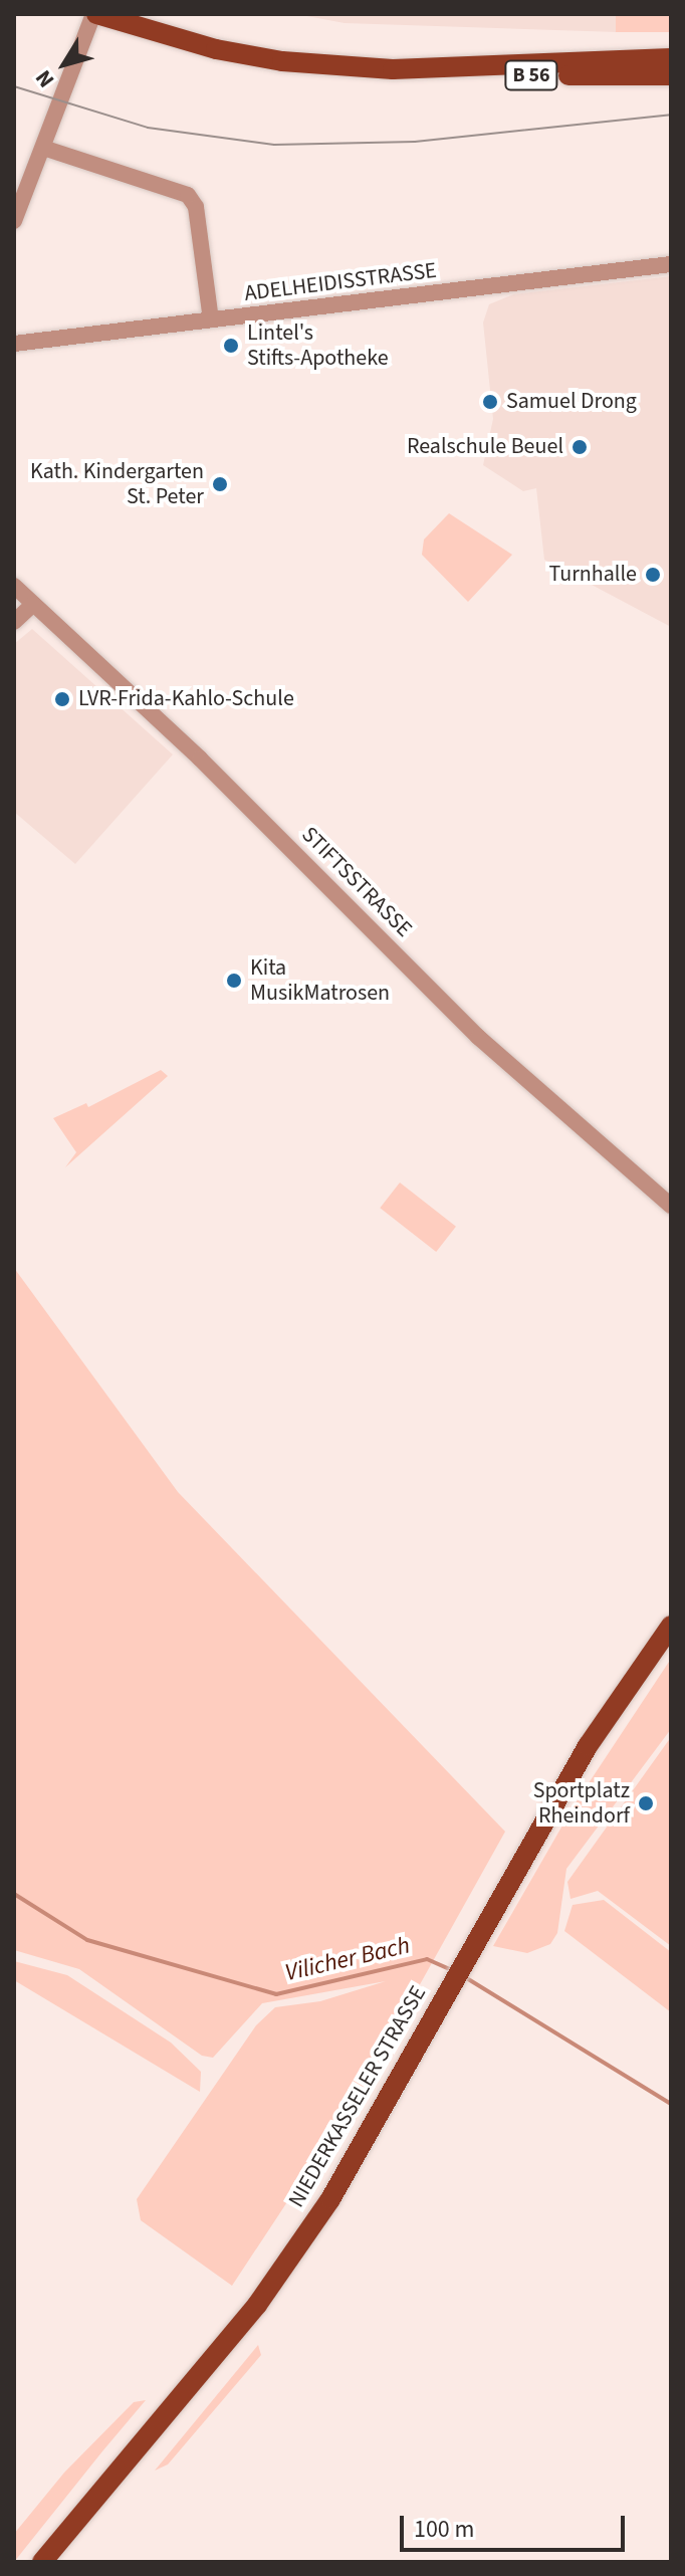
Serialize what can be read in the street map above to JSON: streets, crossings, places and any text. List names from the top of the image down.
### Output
{
  "streets": {
    "main road": ["B 56", "NIEDERKASSELER STRASSE"],
    "street": ["ADELHEIDISSTRASSE", "STIFTSSTRASSE"]
  },
  "water": ["Vilicher Bach"],
  "places": [
    "Lintel's Stifts-Apotheke",
    "Samuel Drong",
    "Realschule Beuel",
    "Kath. Kindergarten St. Peter",
    "Turnhalle",
    "LVR-Frida-Kahlo-Schule",
    "Kita MusikMatrosen",
    "Sportplatz Rheindorf"
  ],
  "scale_bar": "100 m",
  "north": "bottom left"
}
